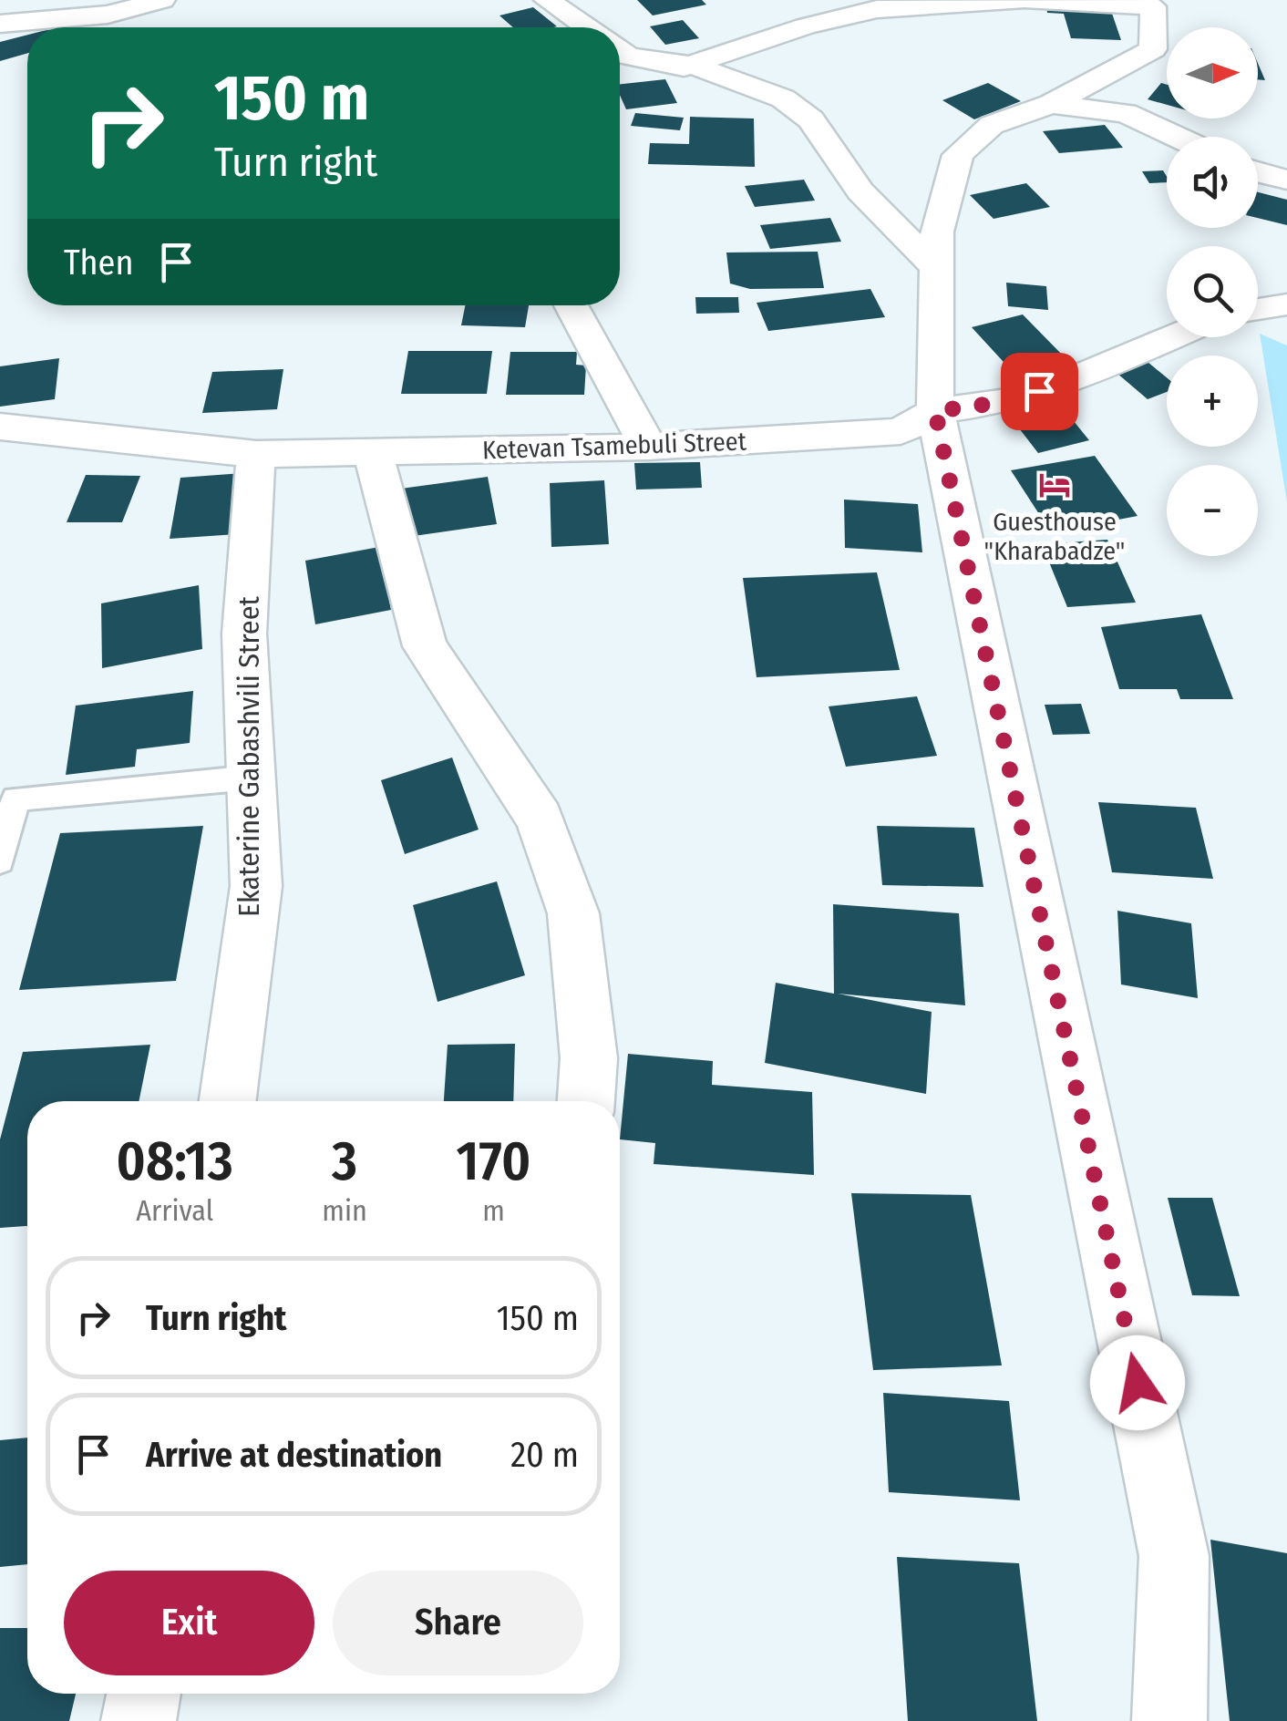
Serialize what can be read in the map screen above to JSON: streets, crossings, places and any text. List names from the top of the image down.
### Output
{
  "streets": {
    "street": ["Ketevan Tsamebuli Street", "Ekaterine Gabashvili Street"]
  },
  "crossings": [
    ["Ketevan Tsamebuli Street", "Ekaterine Gabashvili Street"]
  ],
  "places": {
    "hotel": ["Guesthouse \"Kharabadze\""]
  },
  "north": "right",
  "page": {
    "map_buttons": ["+", "−"],
    "turn": ["150 m", "Turn right"],
    "then": "Then",
    "eta": [
      "08:13",
      "Arrival",
      "3",
      "min",
      "170",
      "m"
    ],
    "list": [
      {
        "name": "Turn right",
        "value": "150 m"
      },
      {
        "name": "Arrive at destination",
        "value": "20 m"
      }
    ],
    "buttons": ["Exit", "Share"]
  }
}
